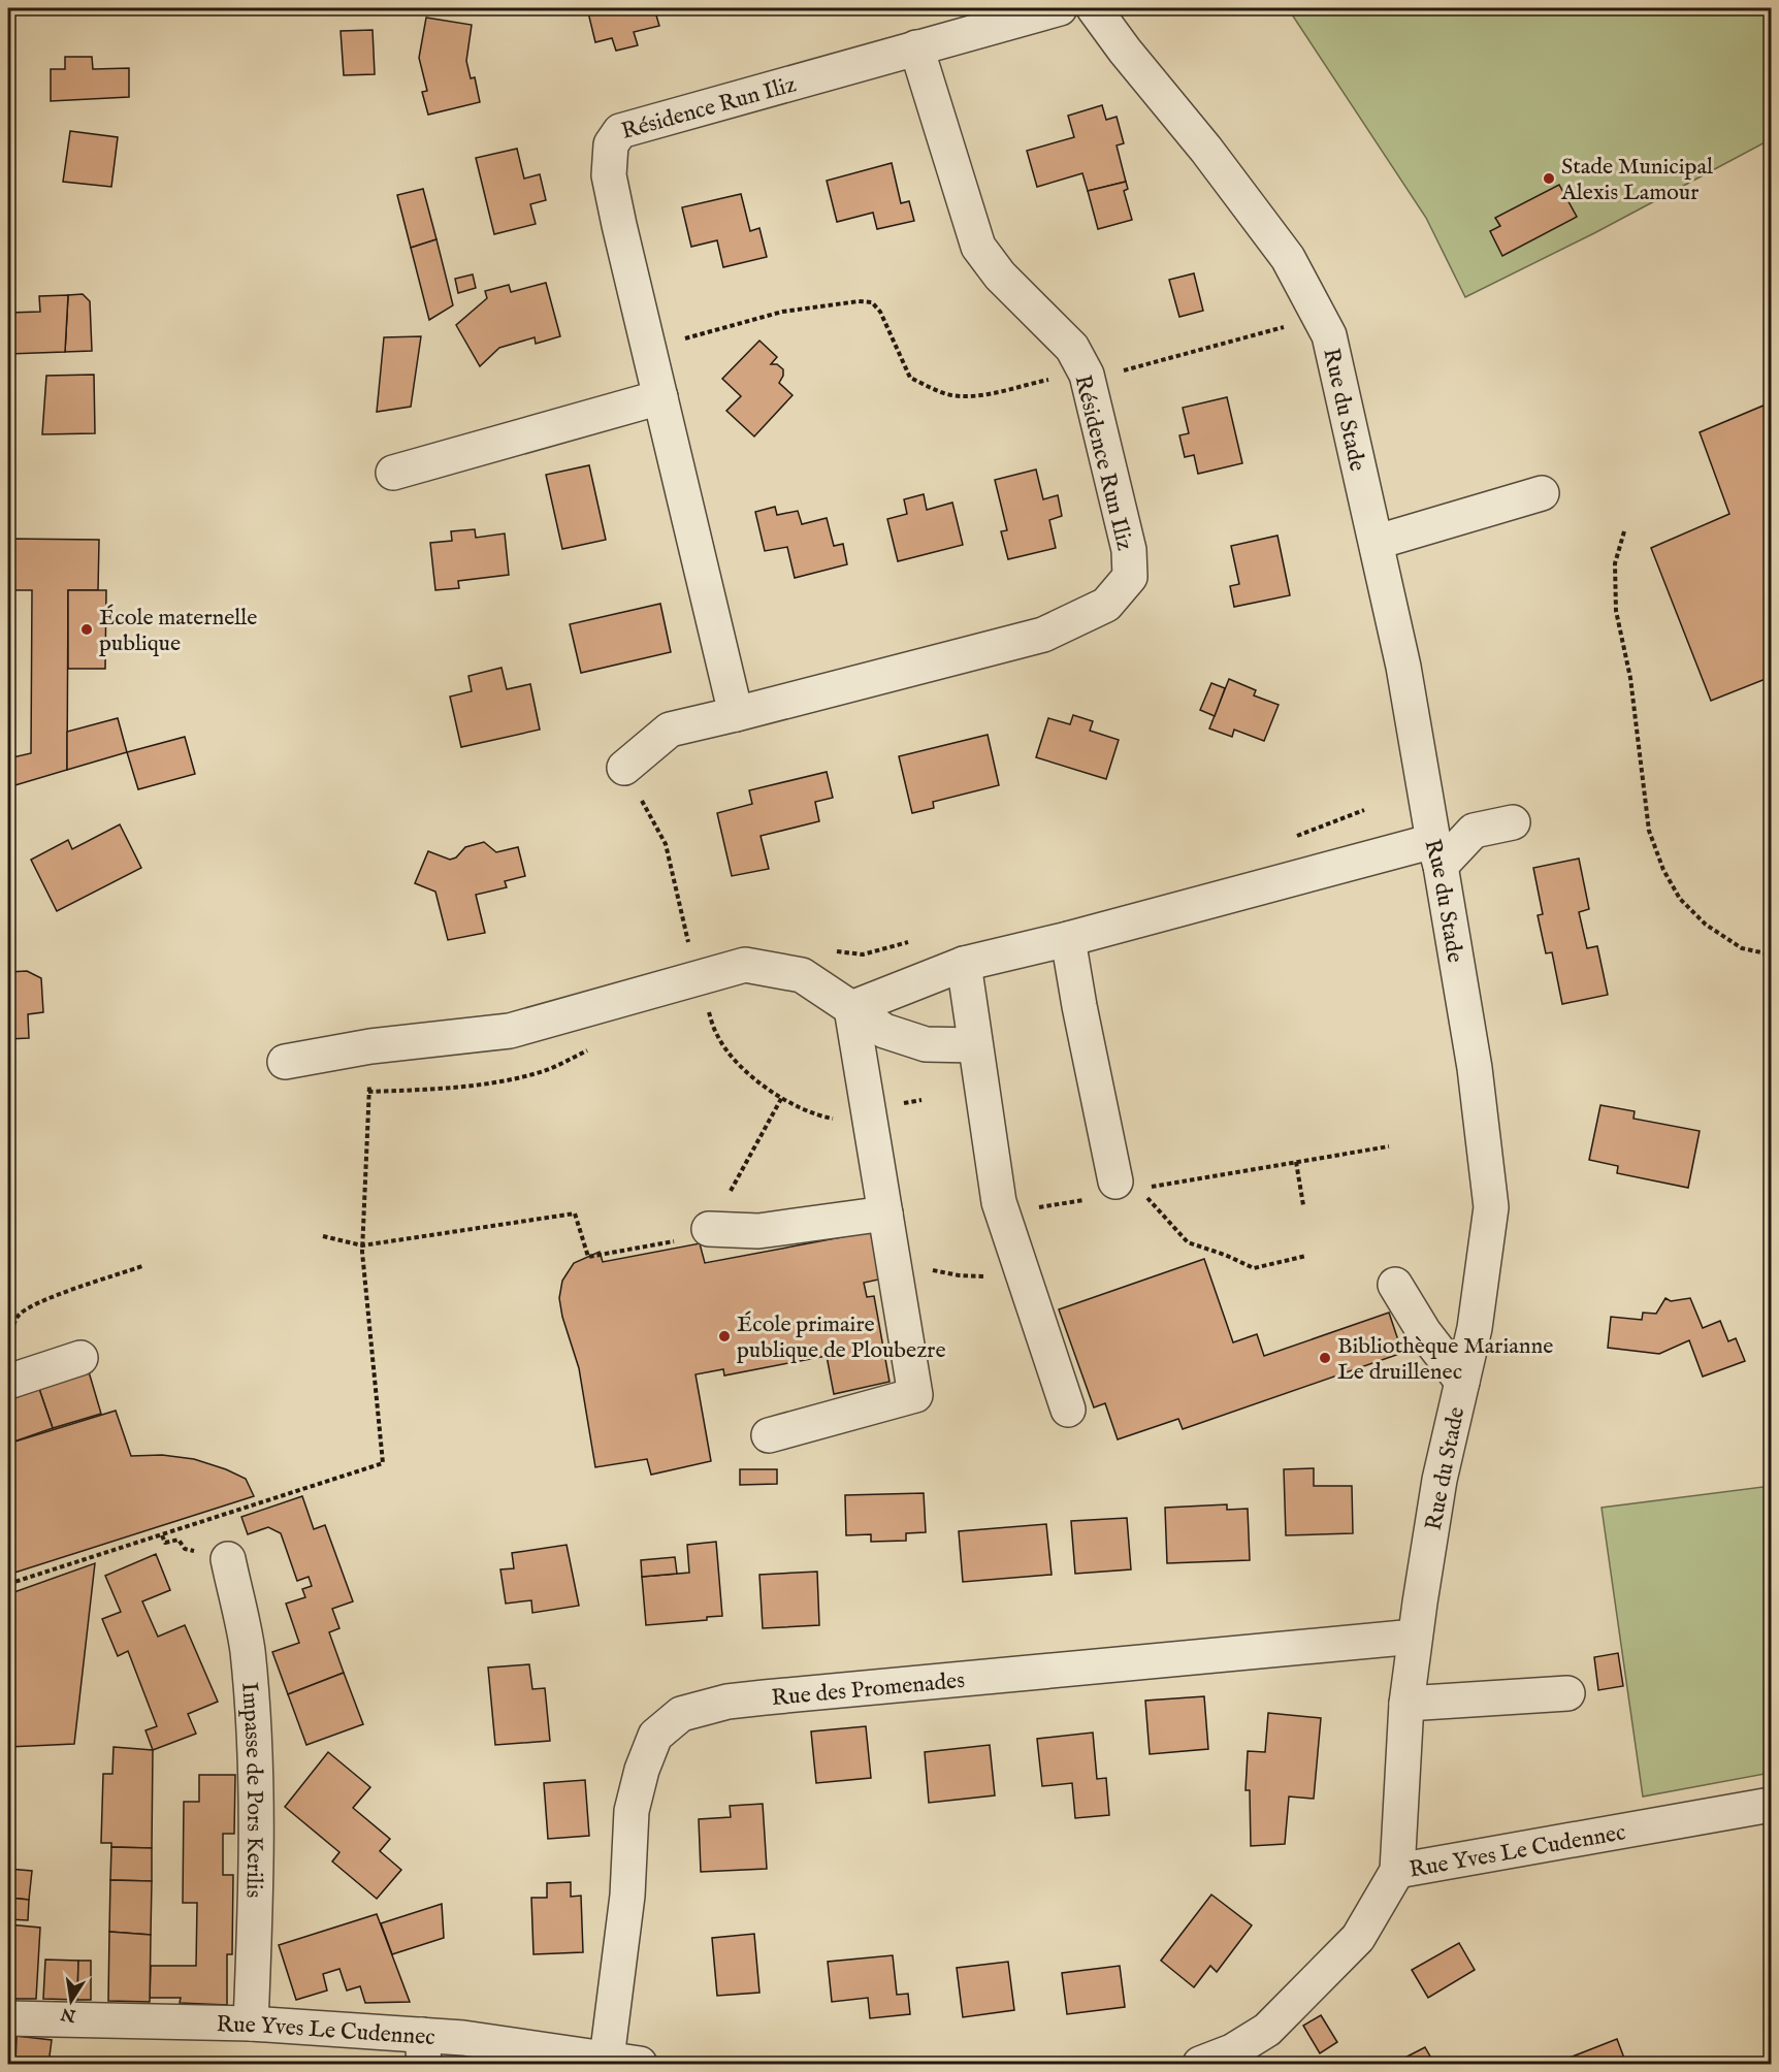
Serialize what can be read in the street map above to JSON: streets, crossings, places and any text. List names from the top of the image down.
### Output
{
  "streets": {
    "street": [
      "Résidence Run Iliz",
      "Rue du Stade",
      "Rue des Promenades",
      "Impasse de Pors Kerilis",
      "Rue Yves Le Cudennec"
    ]
  },
  "crossings": [
    ["Rue du Stade", "Rue des Promenades"],
    ["Rue du Stade", "Rue Yves Le Cudennec"],
    ["Rue des Promenades", "Rue Yves Le Cudennec"],
    ["Impasse de Pors Kerilis", "Rue Yves Le Cudennec"]
  ],
  "places": [
    "Stade Municipal Alexis Lamour",
    "École maternelle publique",
    "École primaire publique de Ploubezre",
    "Bibliothèque Marianne Le druillenec"
  ],
  "north": "bottom"
}
